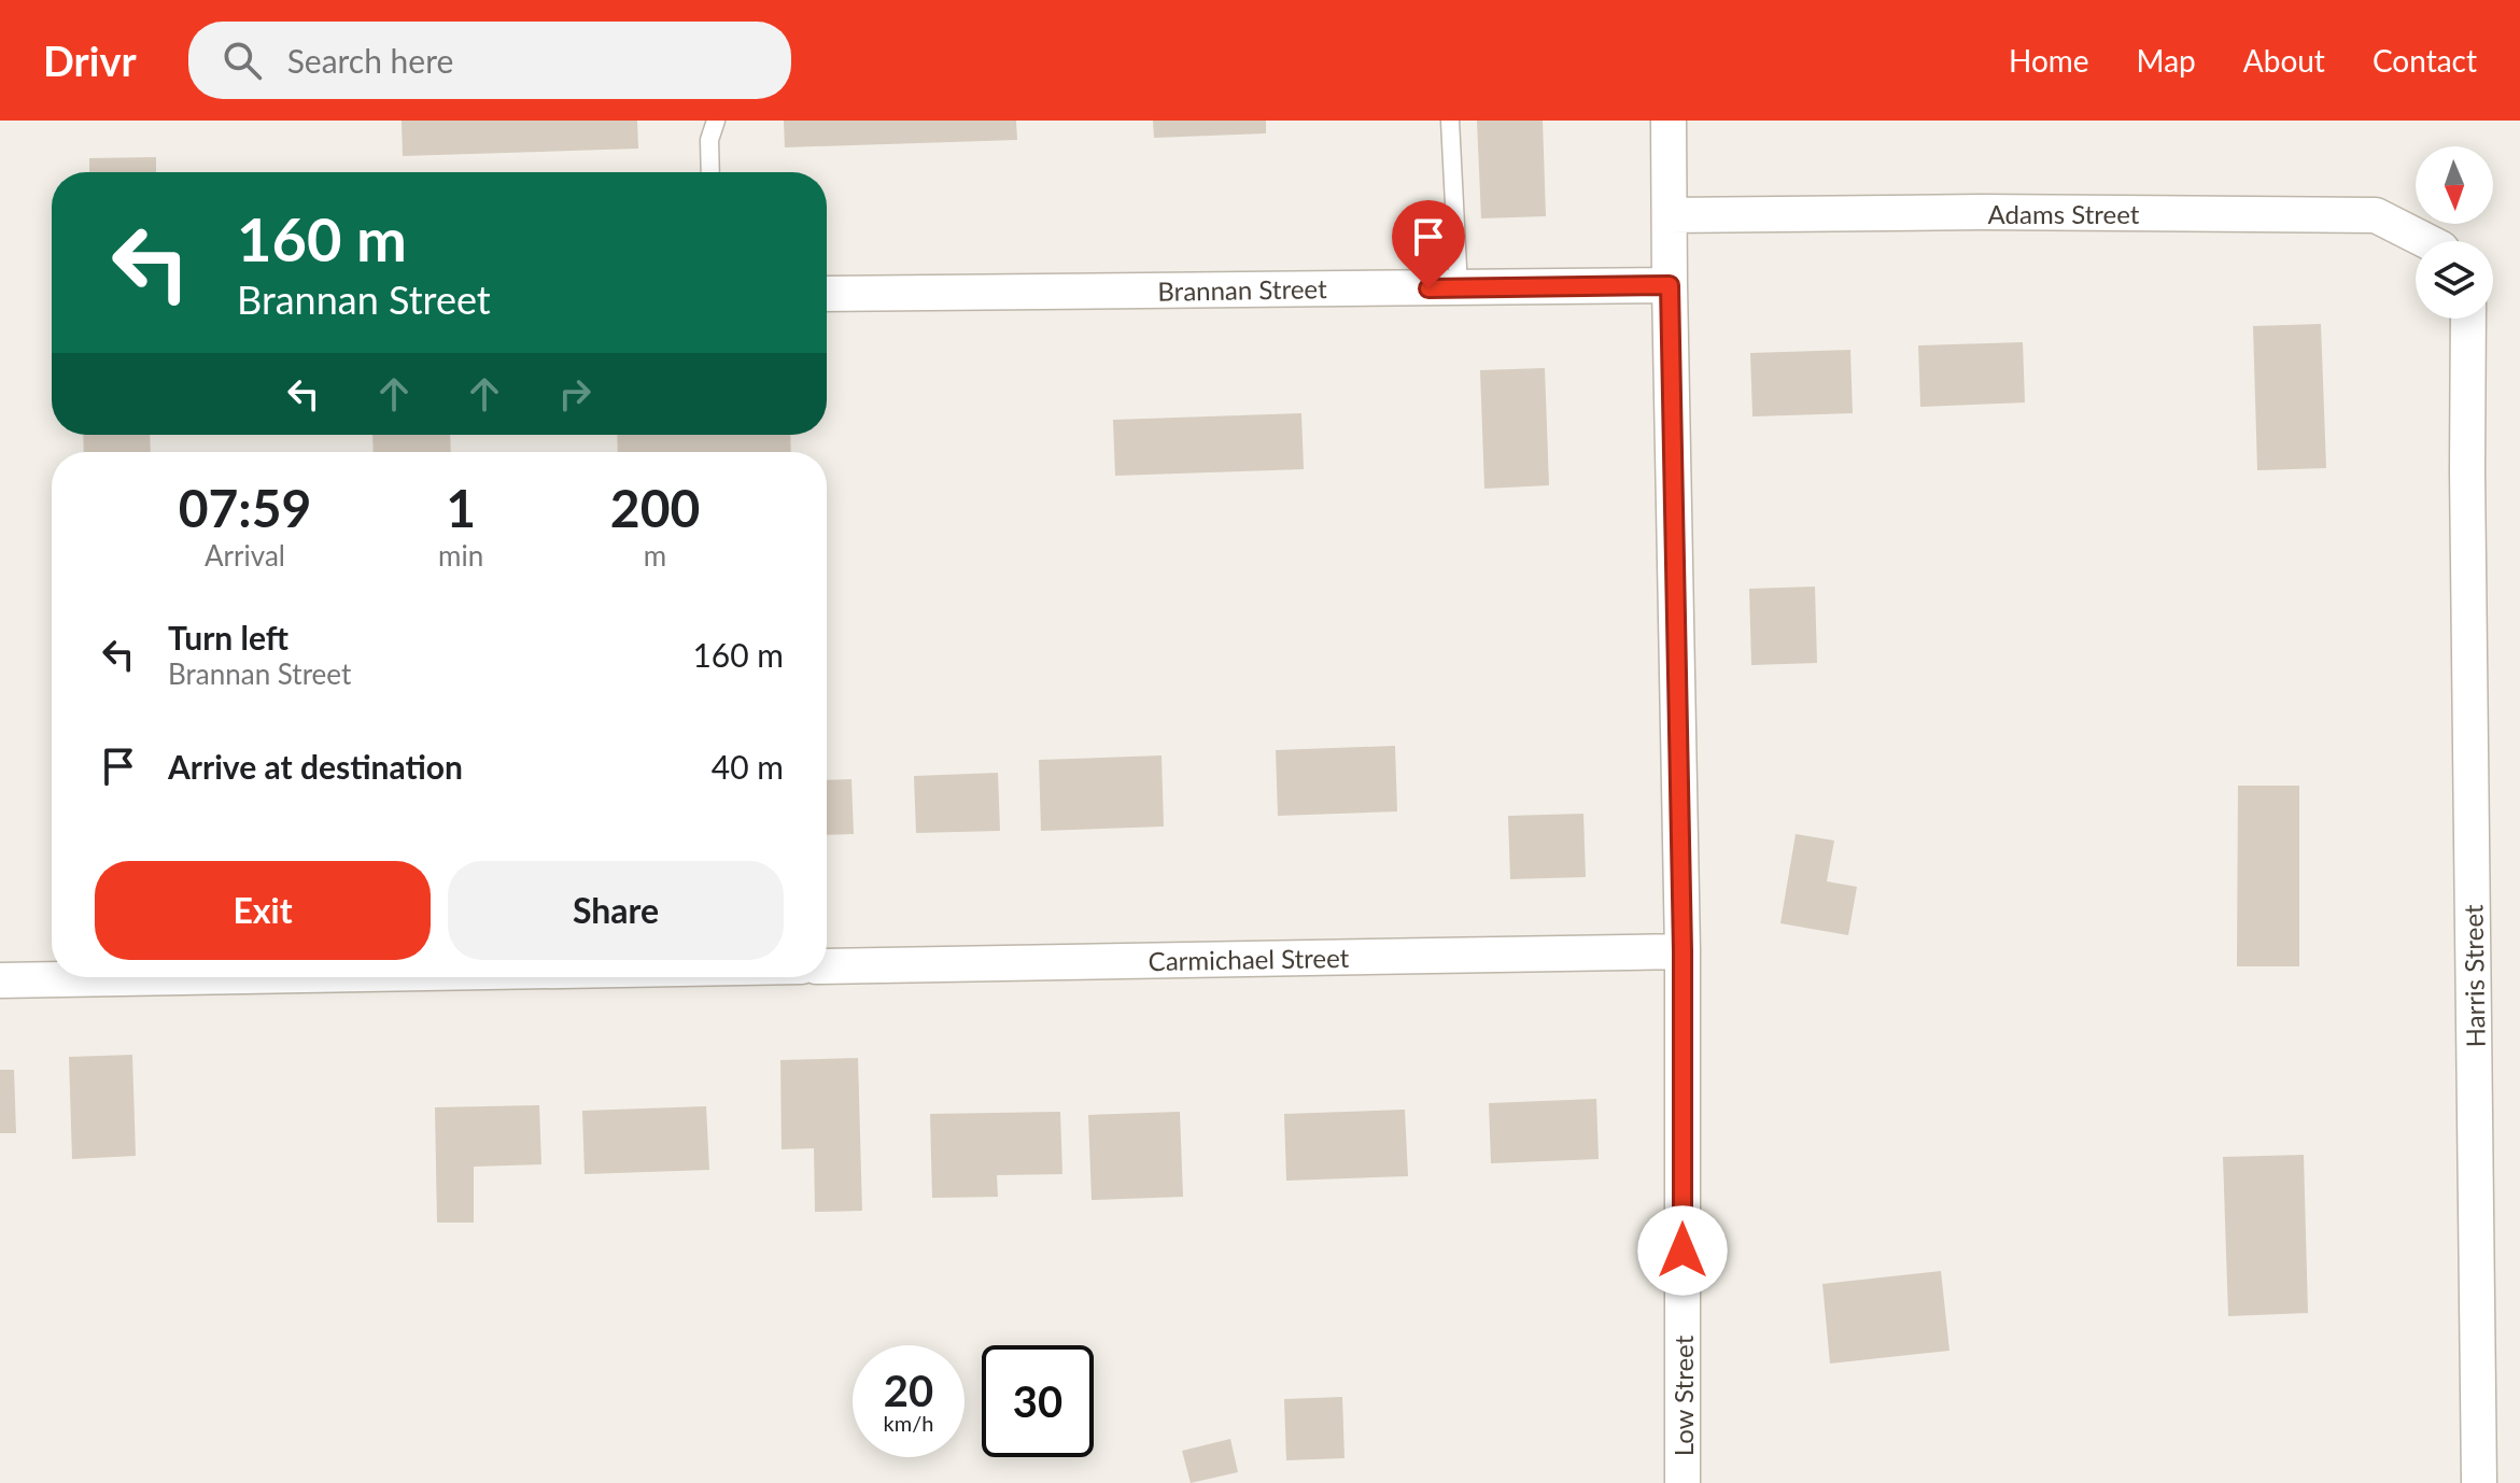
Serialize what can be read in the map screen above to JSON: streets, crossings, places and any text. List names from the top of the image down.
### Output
{
  "streets": {
    "street": [
      "Adams Street",
      "Brannan Street",
      "Carmichael Street",
      "Harris Street",
      "Low Street"
    ]
  },
  "crossings": [
    ["Adams Street", "Low Street"],
    ["Brannan Street", "Low Street"],
    ["Carmichael Street", "Low Street"]
  ],
  "north": "bottom",
  "page": {
    "header": "Drivr",
    "search": "Search here",
    "nav": [
      "Home",
      "Map",
      "About",
      "Contact"
    ],
    "turn": ["160 m", "Brannan Street"],
    "eta": [
      "07:59",
      "Arrival",
      "1",
      "min",
      "200",
      "m"
    ],
    "list": [
      {
        "name": "Turn left",
        "note": "Brannan Street",
        "value": "160 m"
      },
      {
        "name": "Arrive at destination",
        "value": "40 m"
      }
    ],
    "buttons": ["Exit", "Share"],
    "speed": "20 km/h",
    "limit": "30"
  }
}
